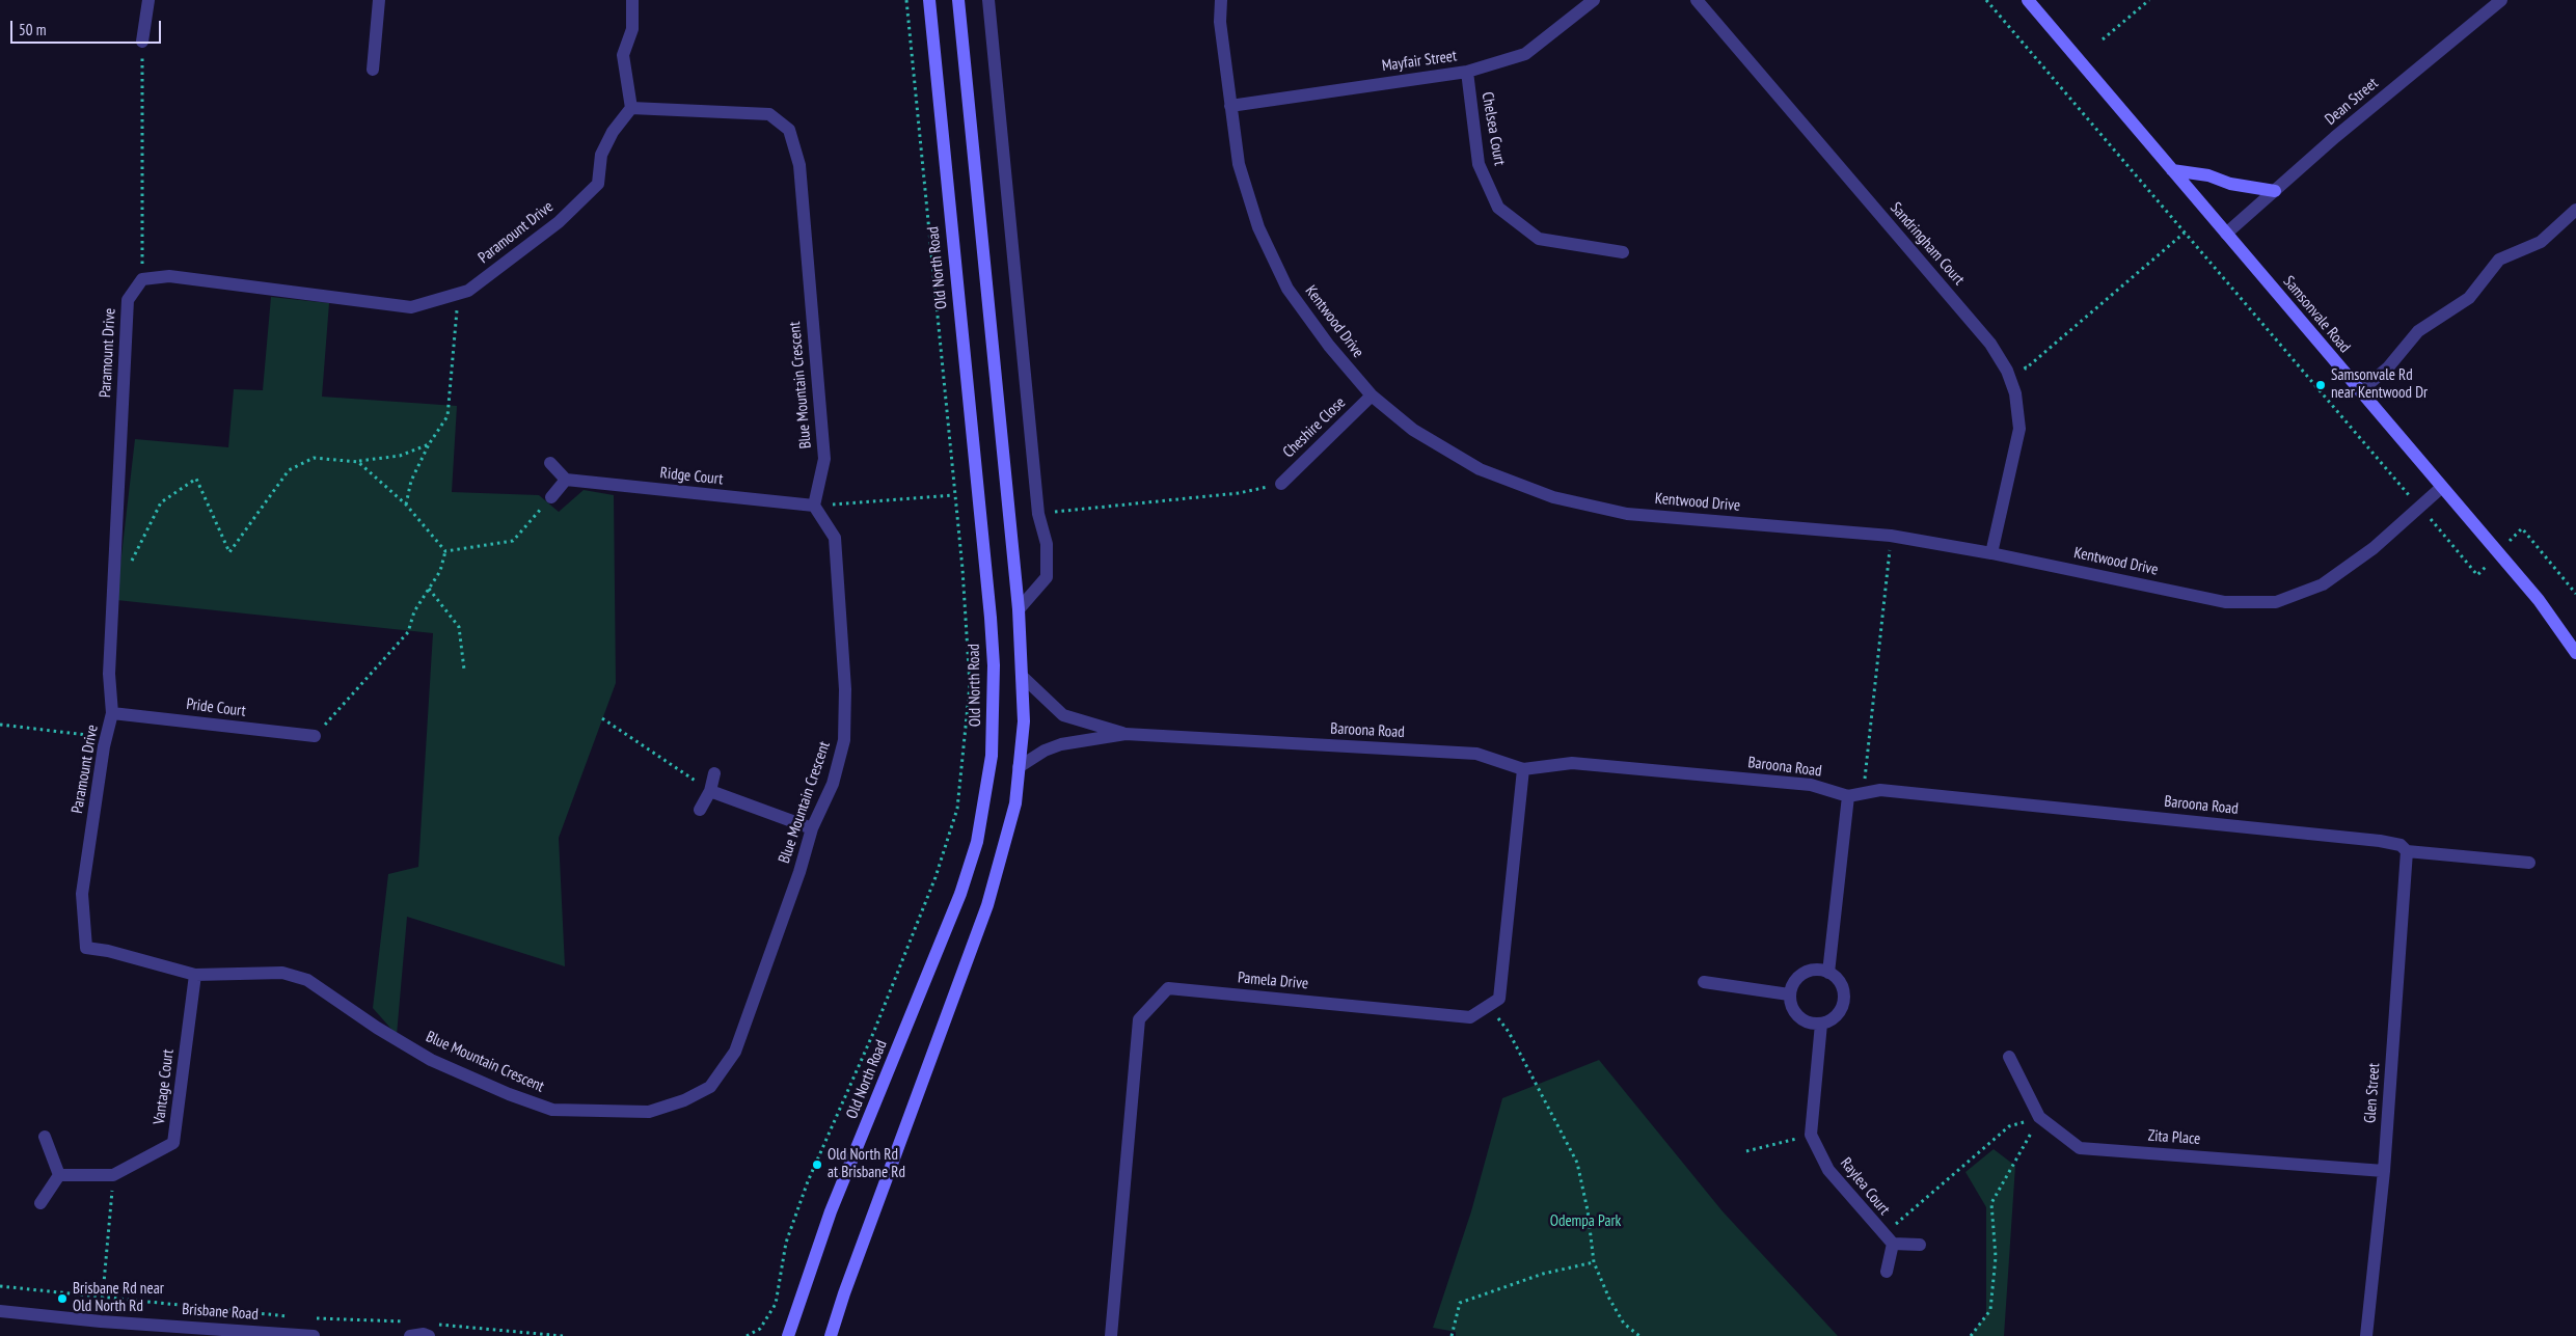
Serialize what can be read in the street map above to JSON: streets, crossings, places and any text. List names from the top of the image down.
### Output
{
  "streets": {
    "main road": ["Old North Road", "Samsonvale Road"],
    "street": [
      "Mayfair Street",
      "Dean Street",
      "Chelsea Court",
      "Paramount Drive",
      "Sandringham Court",
      "Kentwood Drive",
      "Blue Mountain Crescent",
      "Cheshire Close",
      "Ridge Court",
      "Pride Court",
      "Baroona Road",
      "Pamela Drive",
      "Vantage Court",
      "Glen Street",
      "Zita Place",
      "Raylea Court",
      "Brisbane Road"
    ]
  },
  "crossings": [
    ["Mayfair Street", "Chelsea Court"],
    ["Mayfair Street", "Kentwood Drive"],
    ["Dean Street", "Samsonvale Road"],
    ["Paramount Drive", "Blue Mountain Crescent"],
    ["Paramount Drive", "Pride Court"],
    ["Paramount Drive", "Vantage Court"],
    ["Sandringham Court", "Kentwood Drive"],
    ["Samsonvale Road", "Kentwood Drive"],
    ["Kentwood Drive", "Cheshire Close"],
    ["Blue Mountain Crescent", "Ridge Court"],
    ["Blue Mountain Crescent", "Vantage Court"],
    ["Baroona Road", "Glen Street"],
    ["Glen Street", "Zita Place"]
  ],
  "parks": ["Odempa Park"],
  "places": ["Samsonvale Rd near Kentwood Dr", "Old North Rd at Brisbane Rd", "Brisbane Rd near Old North Rd"],
  "scale_bar": "50 m"
}
